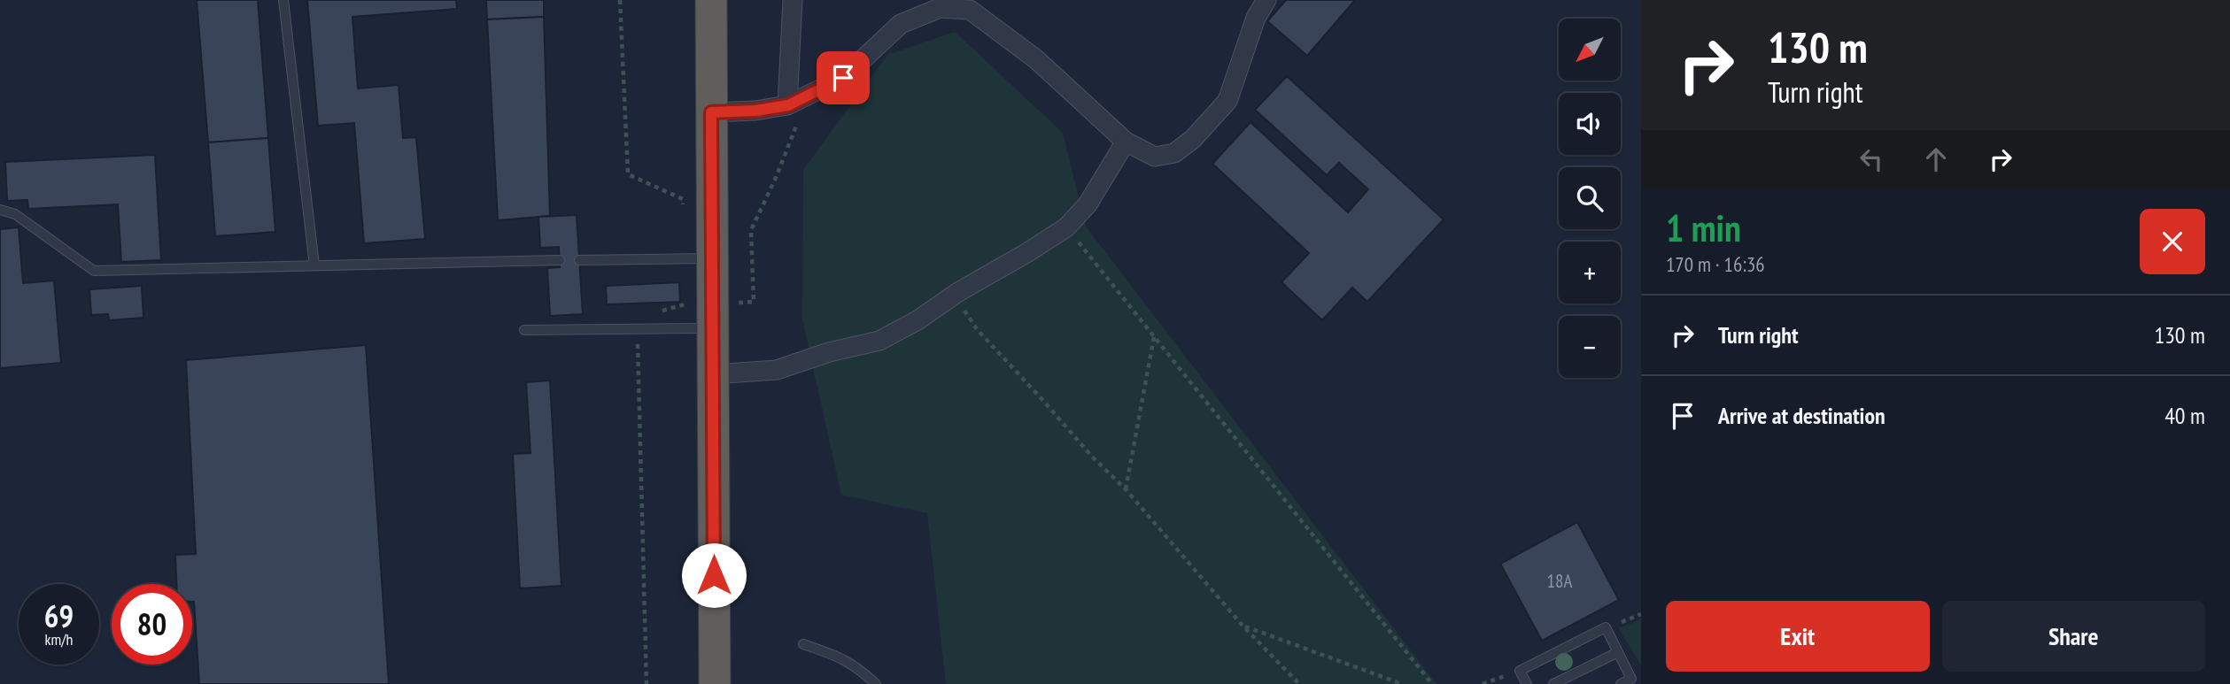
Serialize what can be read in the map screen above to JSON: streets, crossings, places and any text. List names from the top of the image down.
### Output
{
  "house_numbers": ["18А"],
  "north": "bottom left",
  "page": {
    "turn": ["130 m", "Turn right"],
    "map_buttons": ["+", "−"],
    "heading": ["1 min", "170 m · 16:36"],
    "list": [
      {
        "name": "Turn right",
        "value": "130 m"
      },
      {
        "name": "Arrive at destination",
        "value": "40 m"
      }
    ],
    "speed": "69 km/h",
    "limit": "80",
    "buttons": ["Exit", "Share"]
  }
}
